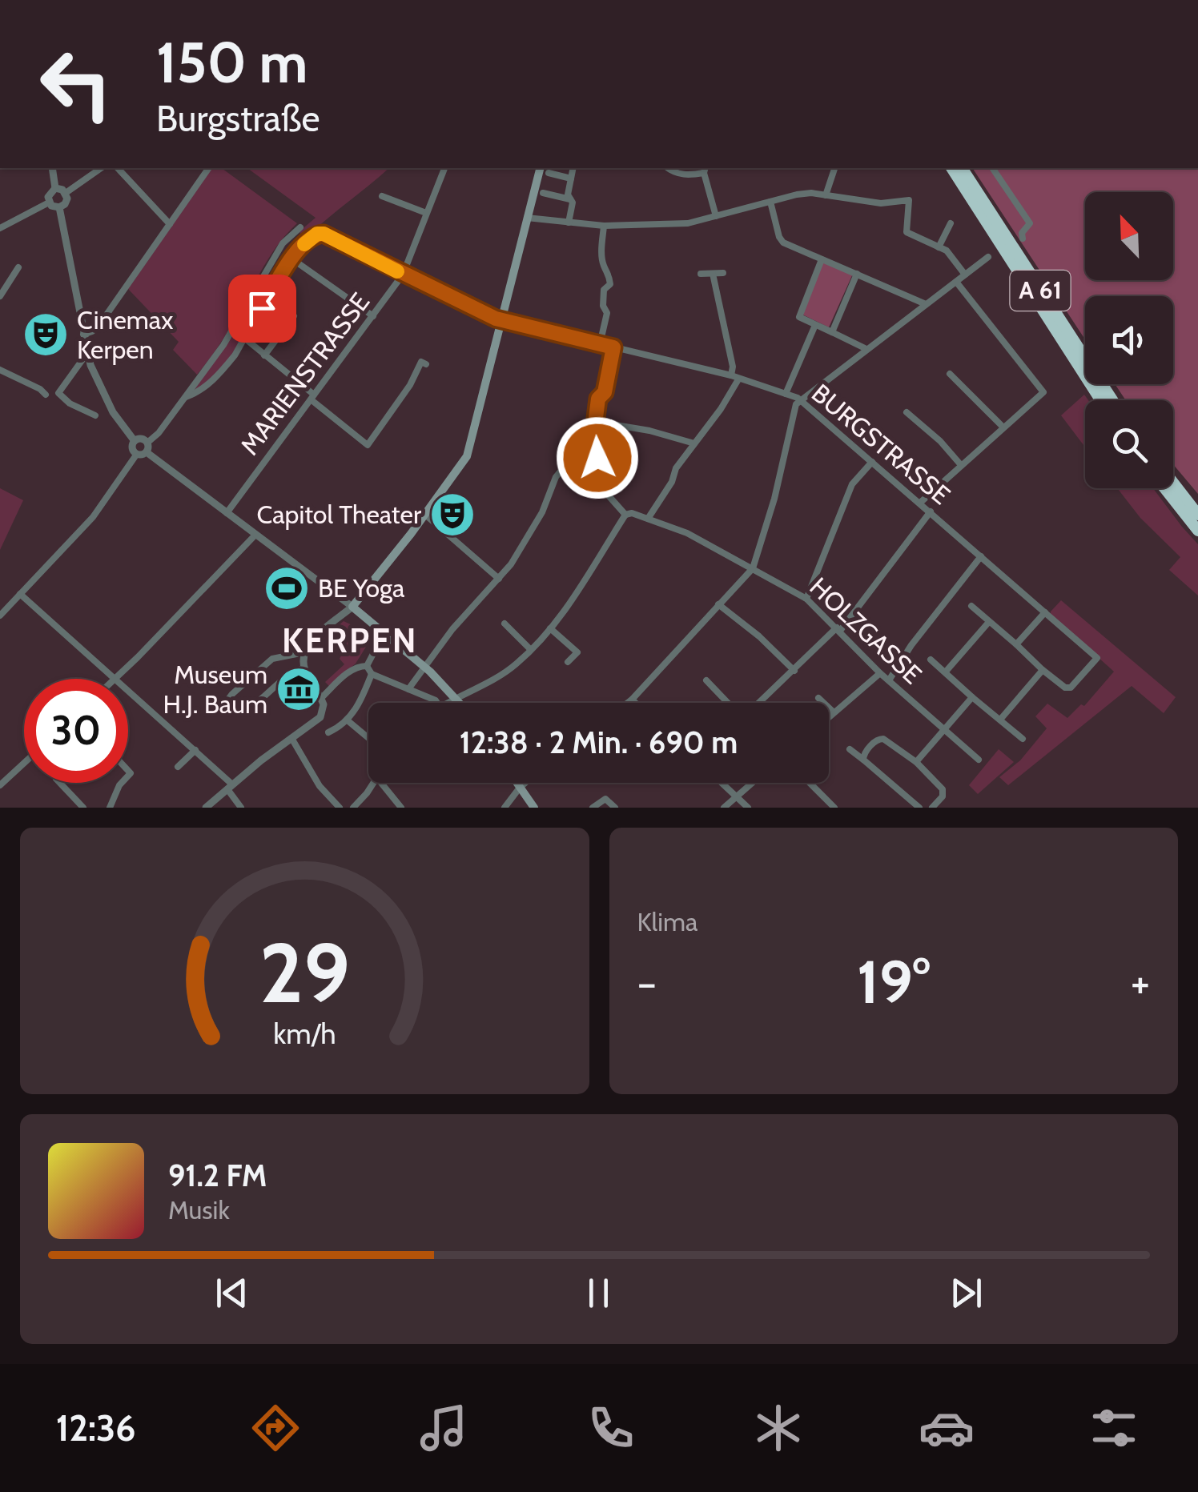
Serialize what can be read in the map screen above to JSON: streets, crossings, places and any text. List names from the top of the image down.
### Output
{
  "streets": {
    "highway": ["A 61"],
    "street": ["MARIENSTRASSE", "BURGSTRASSE", "HOLZGASSE"]
  },
  "crossings": [
    ["MARIENSTRASSE", "BURGSTRASSE"]
  ],
  "districts": ["KERPEN"],
  "places": {
    "theatre": ["Cinemax Kerpen", "Capitol Theater"],
    "sports": ["BE Yoga"],
    "museum": ["Museum H.J. Baum"]
  },
  "north": "top left",
  "page": {
    "turn": ["150 m", "Burgstraße"],
    "limit": "30",
    "trip": "12:38 · 2 Min. · 690 m",
    "tile": "Klima",
    "heat": ["−", "19°", "+"],
    "song": ["91.2 FM", "Musik"],
    "tabs": "12:36",
    "gauge": ["29", "km/h"]
  }
}
